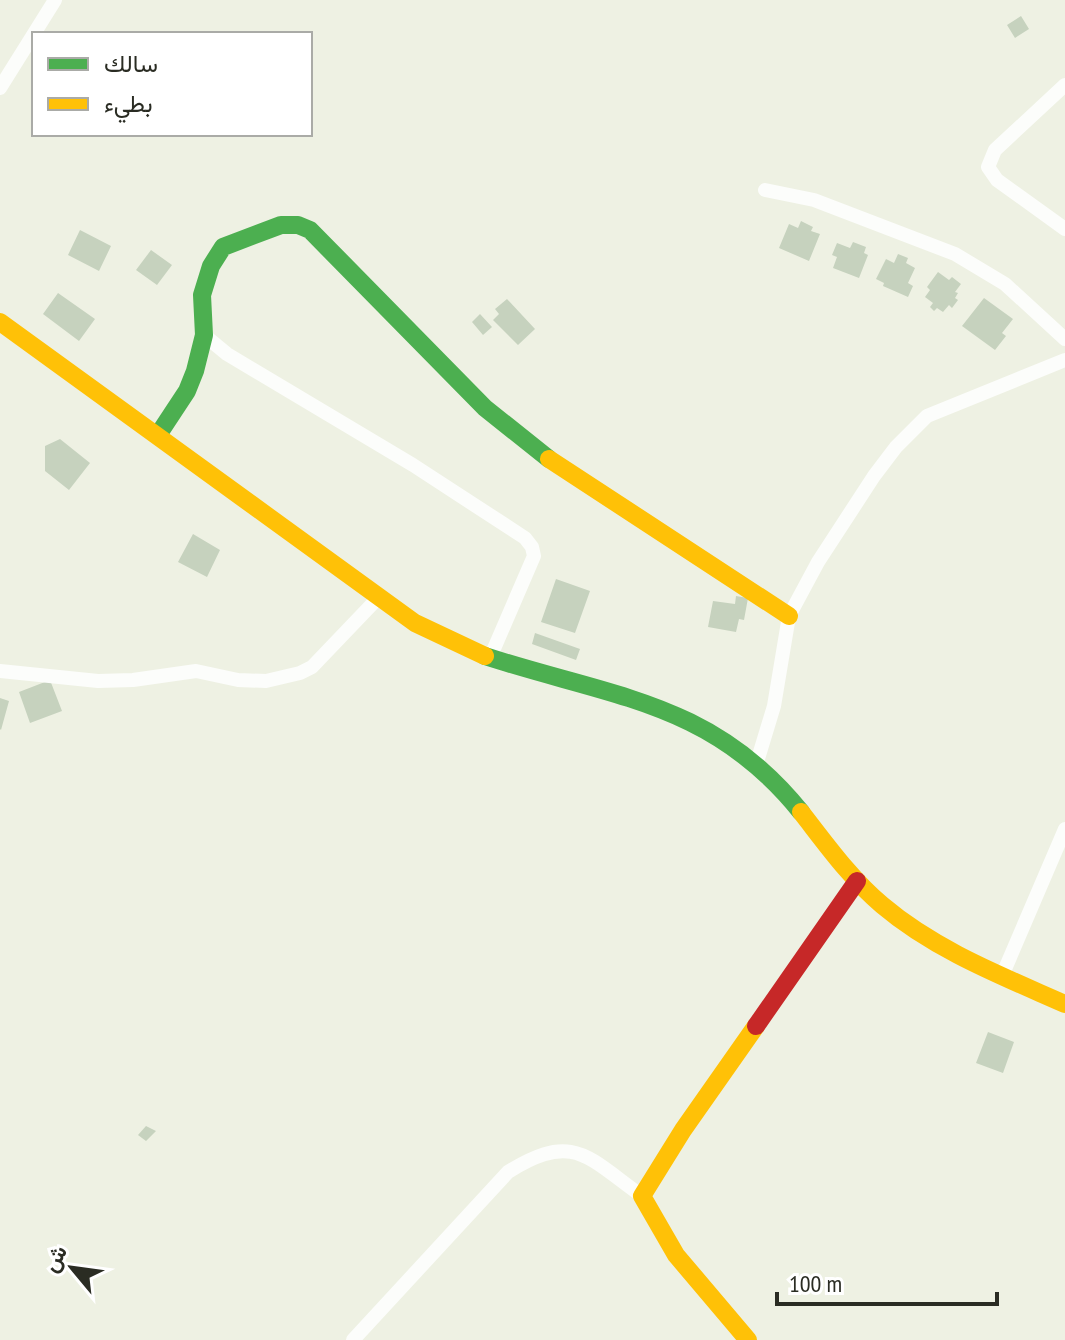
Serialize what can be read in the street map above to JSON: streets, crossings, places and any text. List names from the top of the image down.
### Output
{
  "legend": ["سالك", "بطيء"],
  "scale_bar": "100 m",
  "north": "top left"
}
